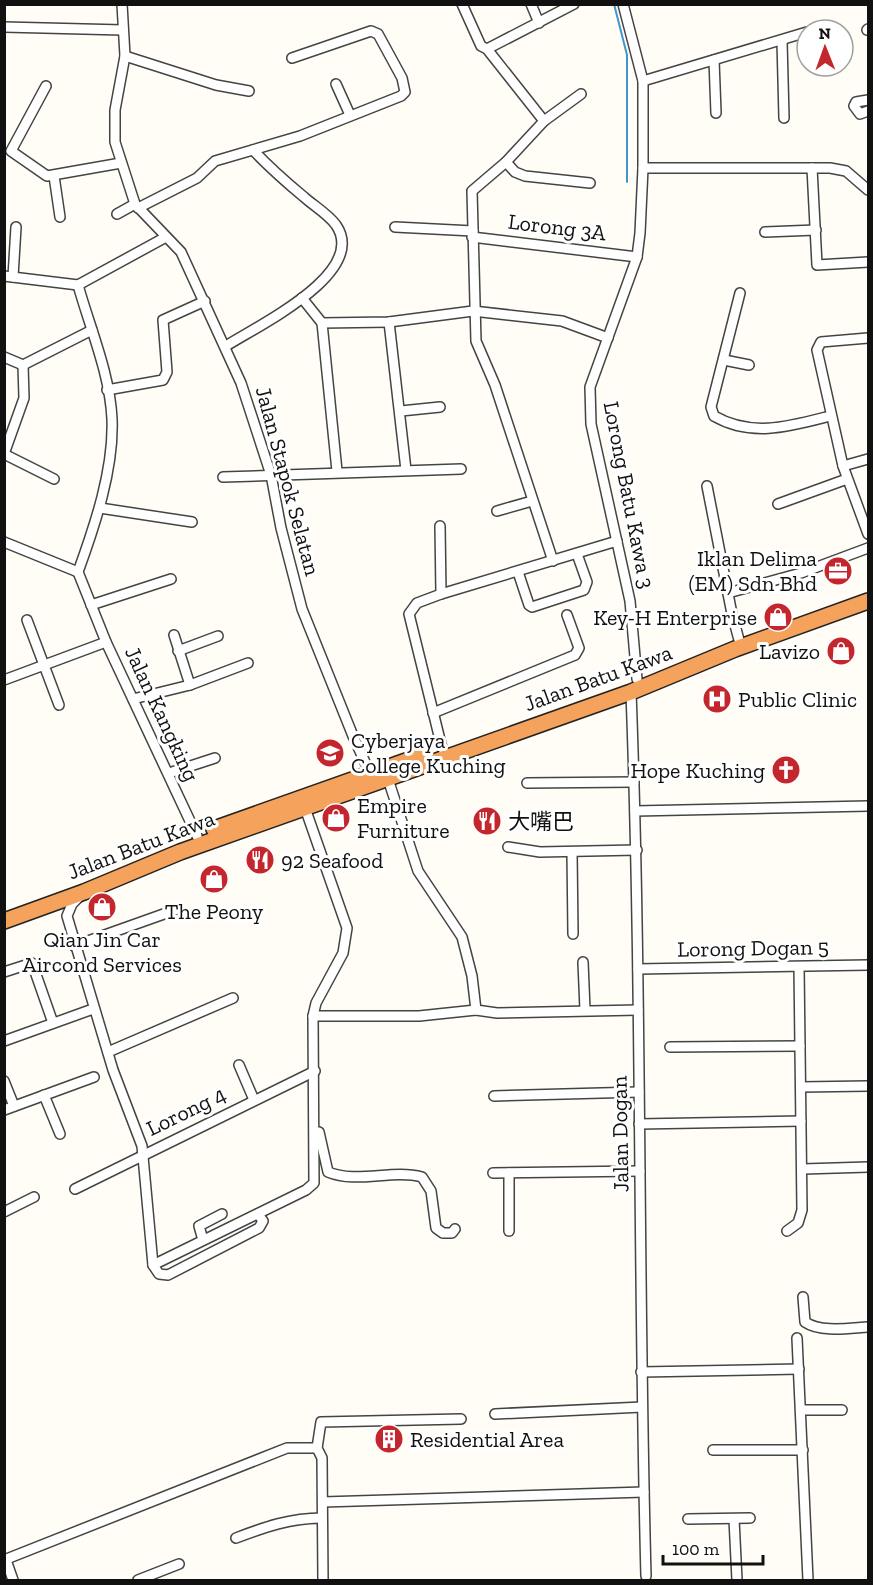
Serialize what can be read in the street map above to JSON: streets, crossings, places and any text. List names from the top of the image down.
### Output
{
  "streets": {
    "highway": ["Jalan Batu Kawa"],
    "street": [
      "Lorong 3A",
      "Jalan Stapok Selatan",
      "Lorong Batu Kawa 3",
      "Jalan Kangking",
      "Lorong Dogan 5",
      "Lorong 4",
      "Jalan Dogan"
    ]
  },
  "crossings": [
    ["Lorong 3A", "Lorong Batu Kawa 3"],
    ["Jalan Stapok Selatan", "Jalan Batu Kawa"],
    ["Lorong Batu Kawa 3", "Jalan Batu Kawa"],
    ["Lorong Batu Kawa 3", "Jalan Dogan"],
    ["Jalan Batu Kawa", "Jalan Kangking"],
    ["Jalan Batu Kawa", "Jalan Dogan"],
    ["Lorong Dogan 5", "Jalan Dogan"]
  ],
  "places": {
    "office": ["Iklan Delima (EM) Sdn Bhd"],
    "shop": [
      "Key-H Enterprise",
      "Lavizo",
      "Empire Furniture",
      "The Peony",
      "Qian Jin Car Aircond Services"
    ],
    "hospital": ["Public Clinic"],
    "school or university": ["Cyberjaya College Kuching"],
    "church": ["Hope Kuching"],
    "restaurant": ["大嘴巴", "92 Seafood"],
    "building": ["Residential Area"]
  },
  "scale_bar": "100 m",
  "north": "top"
}
